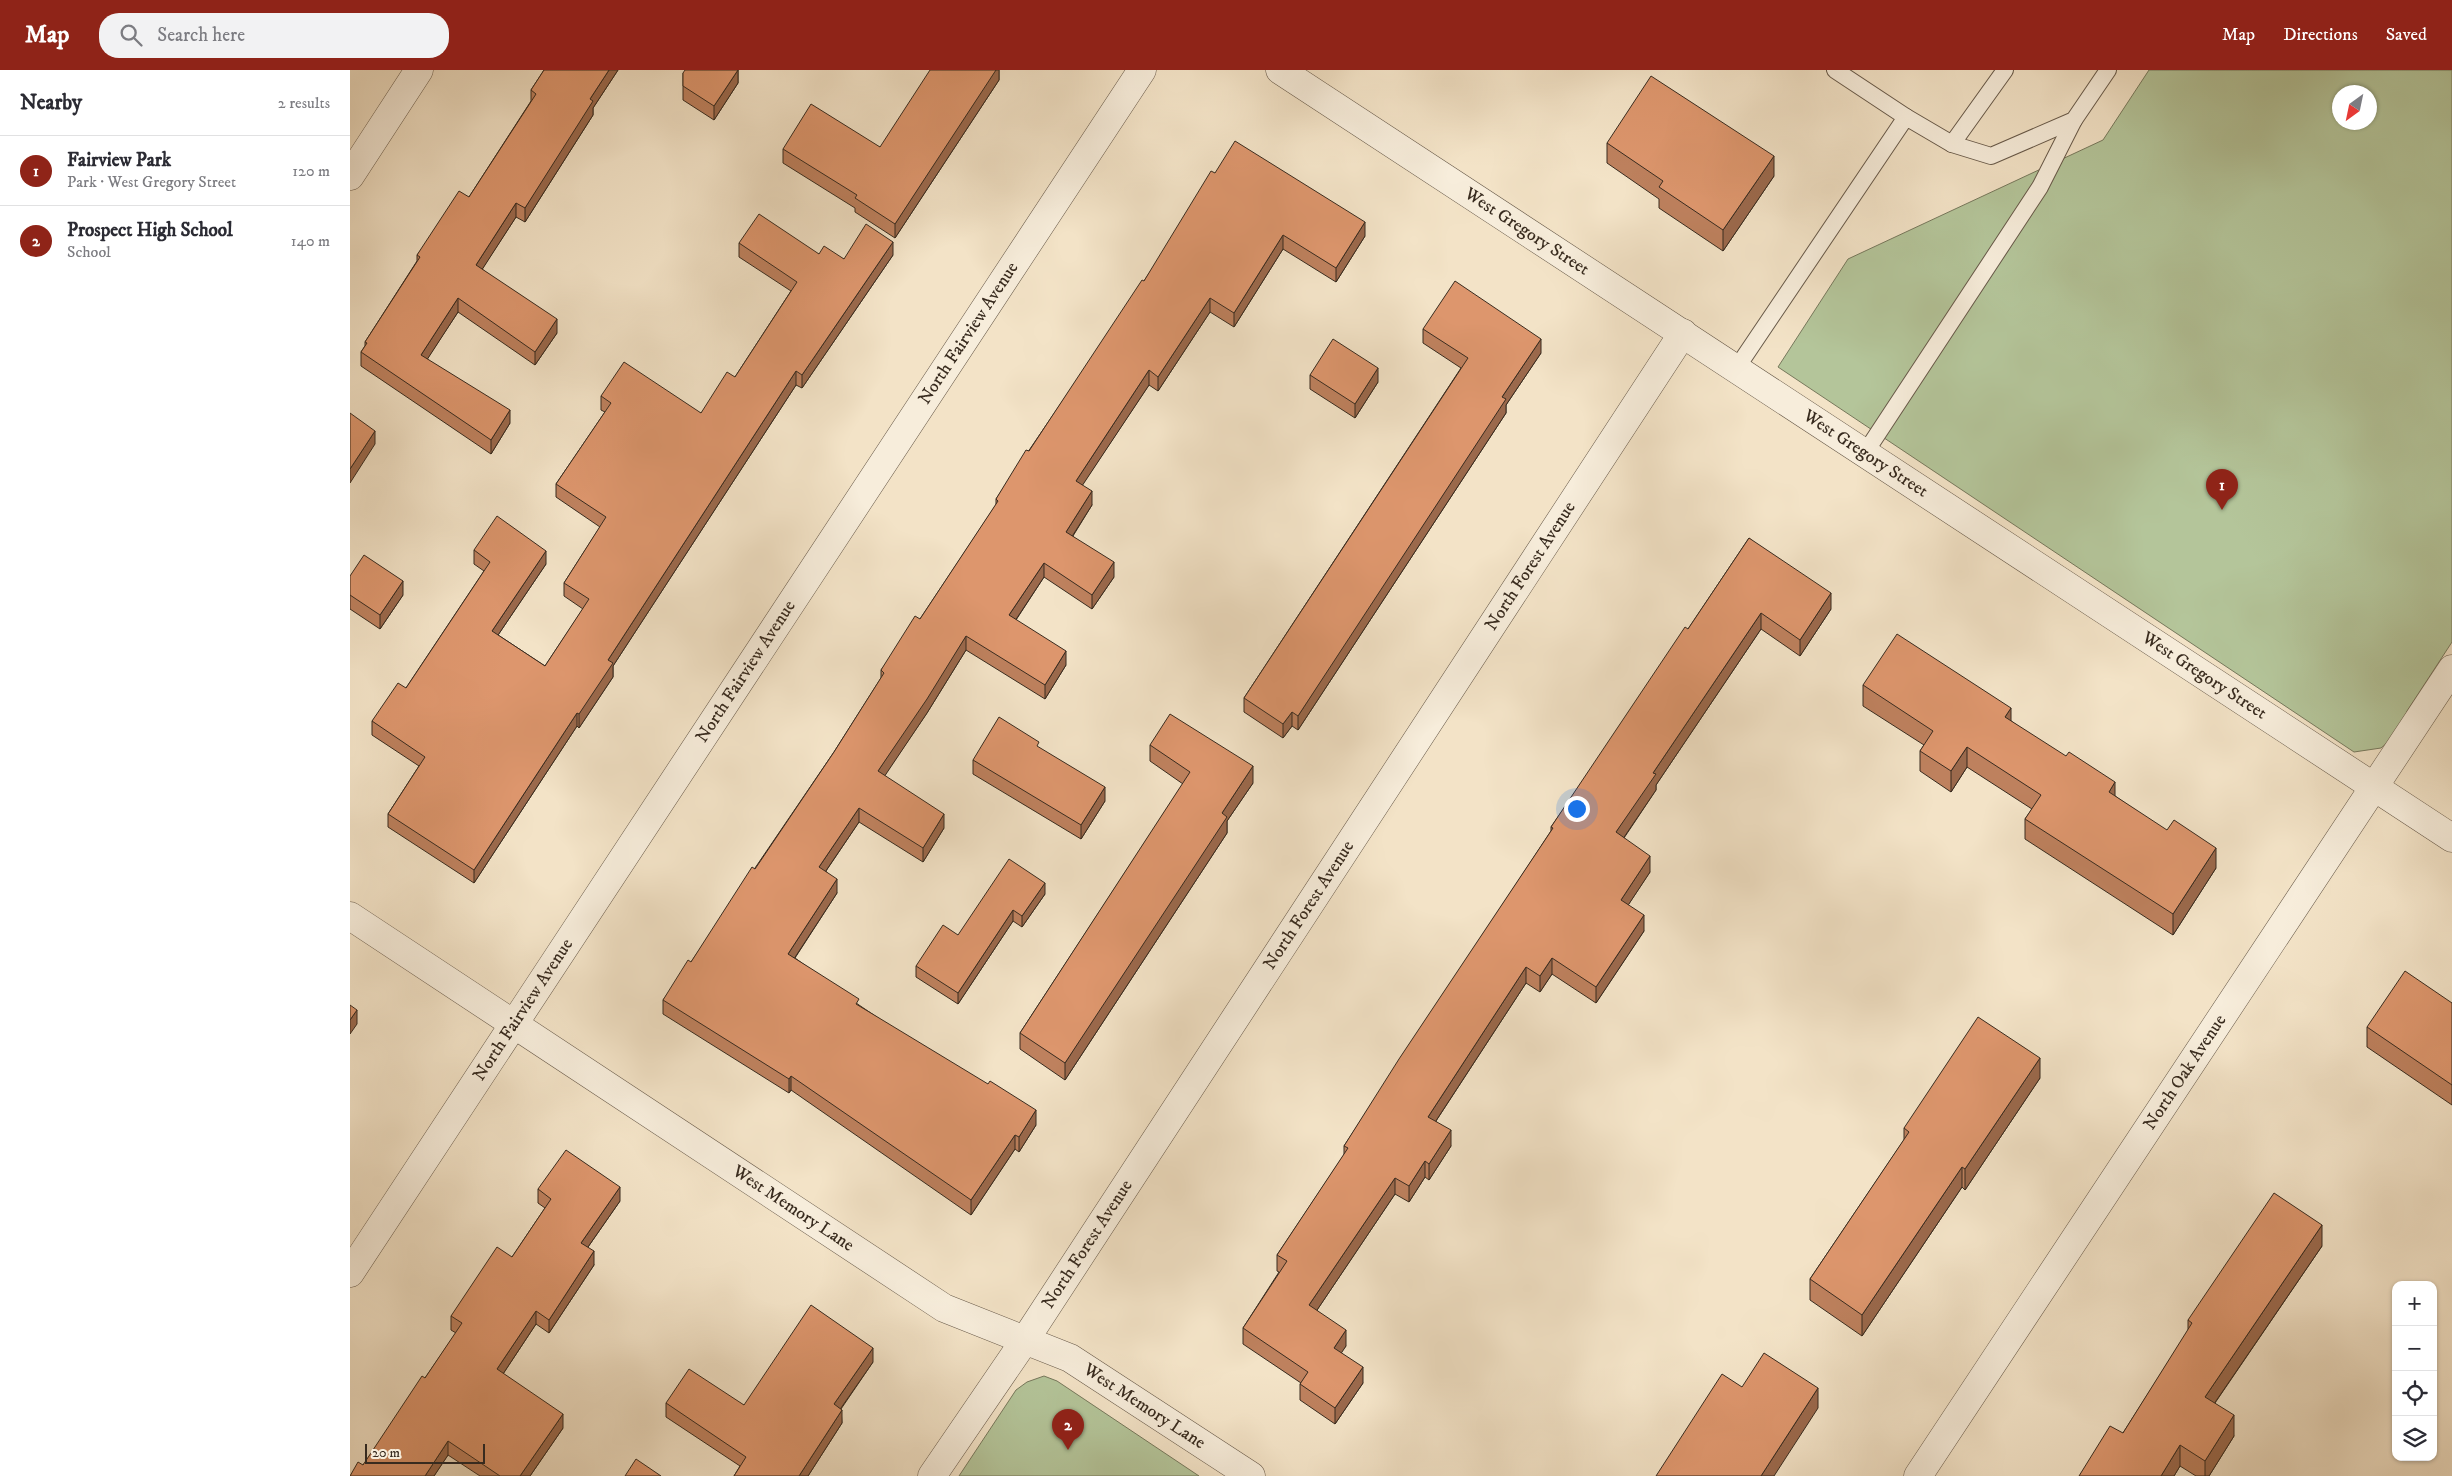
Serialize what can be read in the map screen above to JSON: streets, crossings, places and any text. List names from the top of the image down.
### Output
{
  "streets": {
    "street": [
      "West Gregory Street",
      "North Fairview Avenue",
      "North Forest Avenue",
      "North Oak Avenue",
      "West Memory Lane"
    ]
  },
  "crossings": [
    ["West Gregory Street", "North Forest Avenue"],
    ["West Gregory Street", "North Oak Avenue"],
    ["North Fairview Avenue", "West Memory Lane"],
    ["North Forest Avenue", "West Memory Lane"]
  ],
  "scale_bar": "20 m",
  "north": "bottom left",
  "page": {
    "header": "Map",
    "search": "Search here",
    "nav": ["Map", "Directions", "Saved"],
    "heading": ["Nearby", "2 results"],
    "list": [
      {
        "mark": "1",
        "name": "Fairview Park",
        "note": "Park · West Gregory Street",
        "value": "120 m"
      },
      {
        "mark": "2",
        "name": "Prospect High School",
        "note": "School",
        "value": "140 m"
      }
    ],
    "pins": ["1", "2"],
    "map_buttons": ["+", "−"],
    "scale": "20 m"
  }
}
